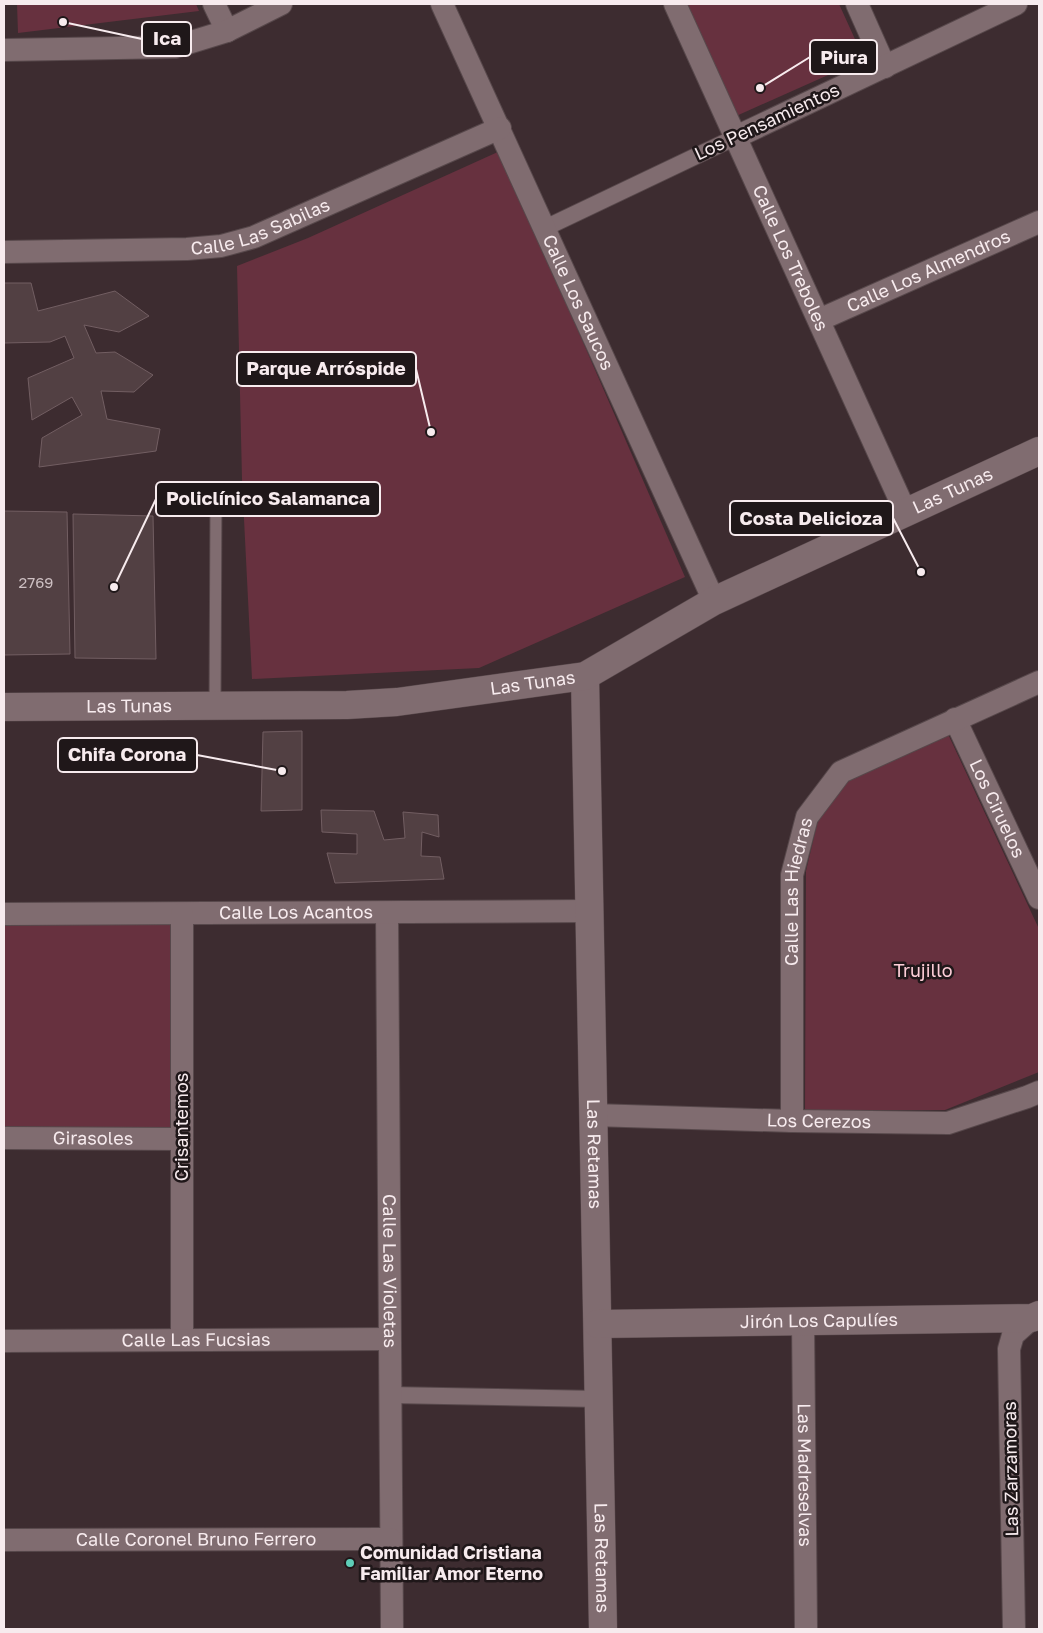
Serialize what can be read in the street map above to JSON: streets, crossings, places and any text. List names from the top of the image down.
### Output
{
  "streets": {
    "street": [
      "Los Pensamientos",
      "Calle Las Sabilas",
      "Calle Los Treboles",
      "Calle Los Almendros",
      "Calle Los Saucos",
      "Las Tunas",
      "Los Ciruelos",
      "Calle Las Hiedras",
      "Calle Los Acantos",
      "Los Cerezos",
      "Crisantemos",
      "Girasoles",
      "Las Retamas",
      "Calle Las Violetas",
      "Jirón Los Capulíes",
      "Calle Las Fucsias",
      "Las Zarzamoras",
      "Las Madreselvas",
      "Calle Coronel Bruno Ferrero"
    ]
  },
  "crossings": [
    ["Los Pensamientos", "Calle Los Treboles"],
    ["Los Pensamientos", "Calle Los Saucos"],
    ["Calle Las Sabilas", "Calle Los Saucos"],
    ["Calle Los Treboles", "Calle Los Almendros"],
    ["Calle Los Treboles", "Las Tunas"],
    ["Calle Los Saucos", "Las Tunas"],
    ["Las Tunas", "Las Retamas"],
    ["Los Ciruelos", "Calle Las Hiedras"],
    ["Calle Las Hiedras", "Los Cerezos"],
    ["Calle Los Acantos", "Crisantemos"],
    ["Calle Los Acantos", "Las Retamas"],
    ["Calle Los Acantos", "Calle Las Violetas"],
    ["Los Cerezos", "Las Retamas"],
    ["Crisantemos", "Girasoles"],
    ["Crisantemos", "Calle Las Fucsias"],
    ["Las Retamas", "Jirón Los Capulíes"],
    ["Calle Las Violetas", "Calle Las Fucsias"],
    ["Calle Las Violetas", "Calle Coronel Bruno Ferrero"],
    ["Jirón Los Capulíes", "Las Zarzamoras"],
    ["Jirón Los Capulíes", "Las Madreselvas"]
  ],
  "parks": ["Trujillo"],
  "places": [
    "Ica",
    "Piura",
    "Parque Arróspide",
    "Costa Delicioza",
    "Policlínico Salamanca",
    "Chifa Corona",
    "Comunidad Cristiana Familiar Amor Eterno"
  ],
  "house_numbers": ["2769"]
}
